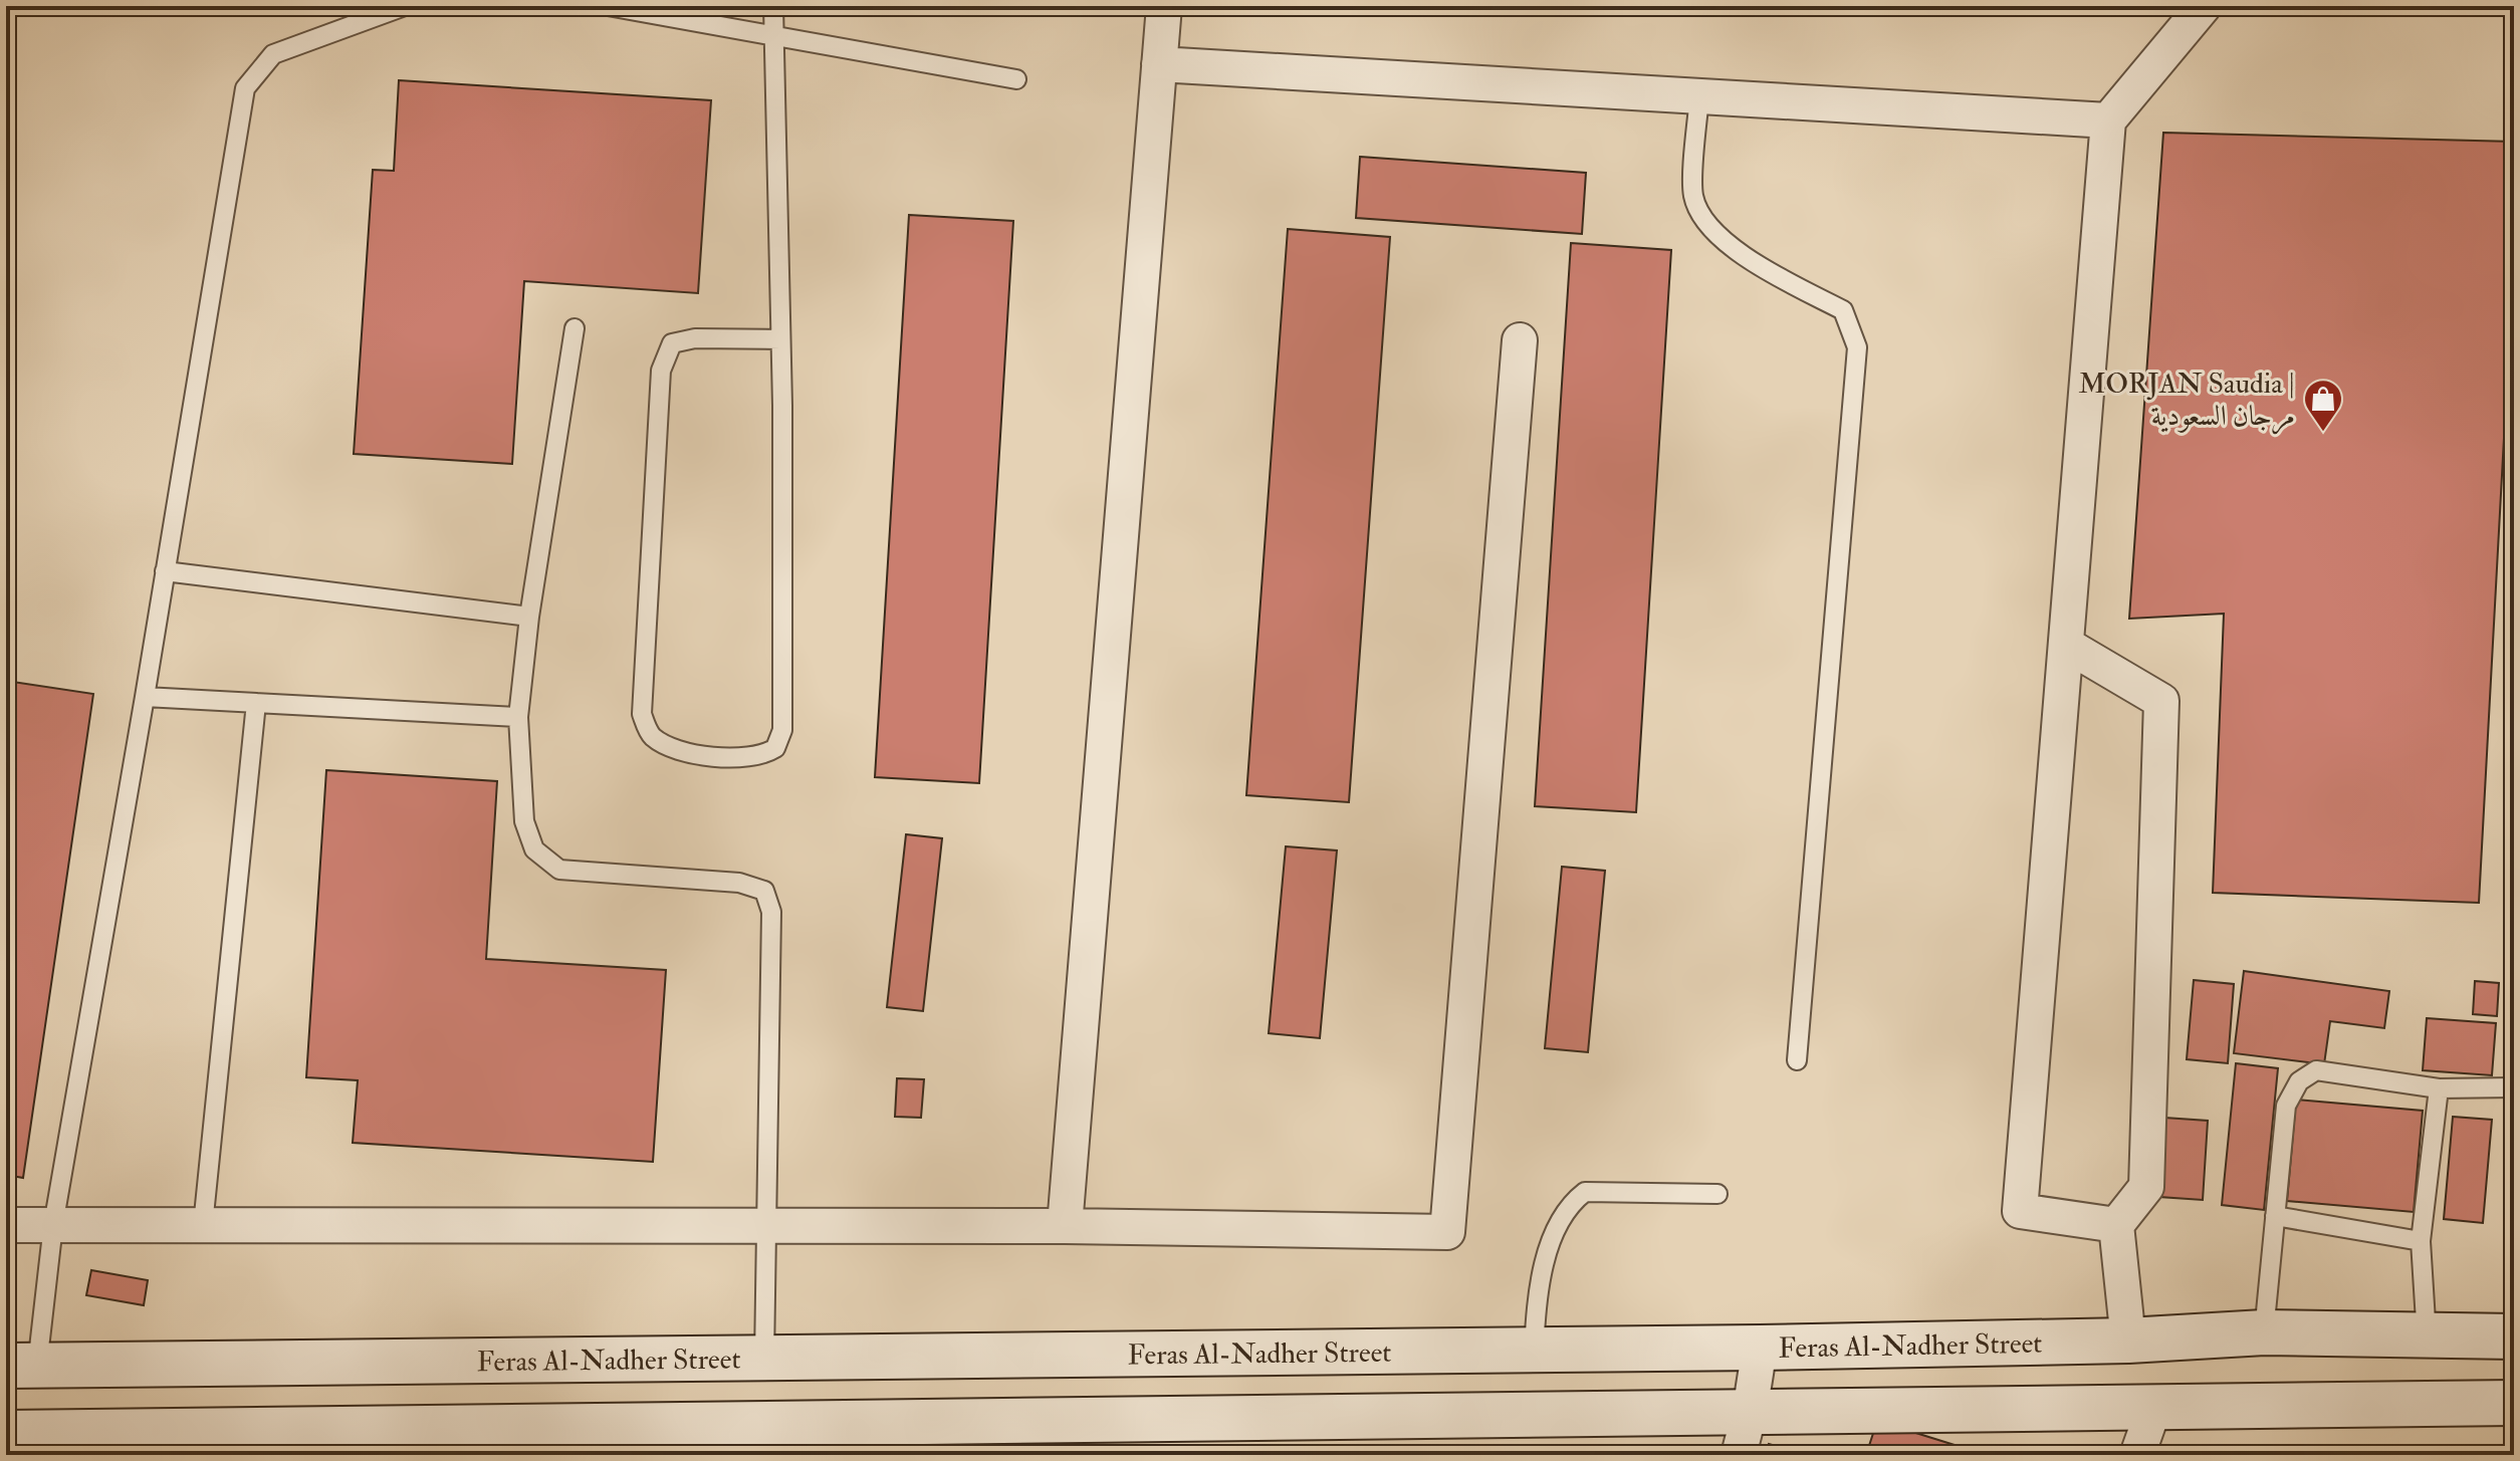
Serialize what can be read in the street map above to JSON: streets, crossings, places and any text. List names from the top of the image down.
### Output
{
  "streets": {
    "street": ["Feras Al-Nadher Street"]
  },
  "places": {
    "shop": ["MORJAN Saudia | مرجان السعودية"]
  }
}
